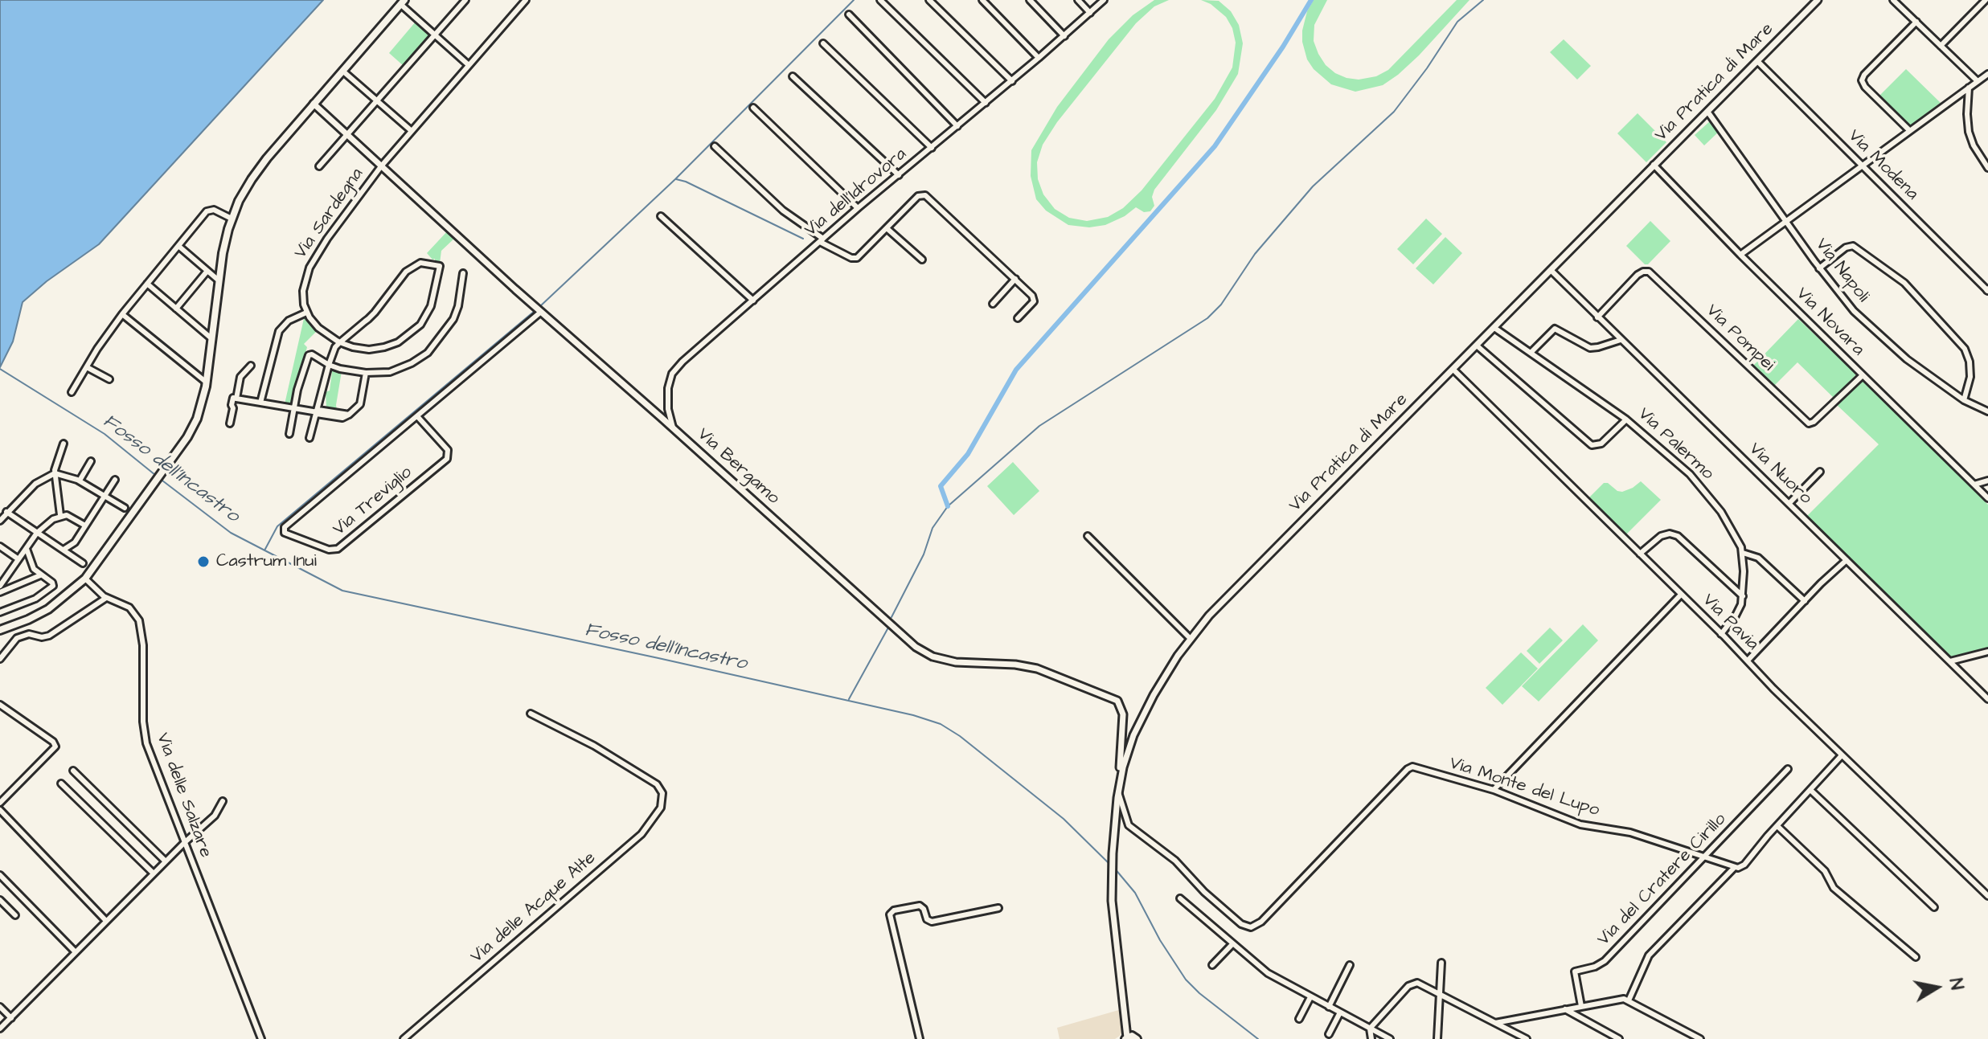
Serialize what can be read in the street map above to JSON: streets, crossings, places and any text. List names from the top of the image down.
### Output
{
  "streets": {
    "street": [
      "Via Pratica di Mare",
      "Via Modena",
      "Via dell'Idrovora",
      "Via Sardegna",
      "Via Napoli",
      "Via Novara",
      "Via Pompei",
      "Via Palermo",
      "Via Bergamo",
      "Via Nuoro",
      "Via Treviglio",
      "Via Pavia",
      "Via Monte del Lupo",
      "Via delle Salzare",
      "Via del Cratere Cirillo",
      "Via delle Acque Alte"
    ]
  },
  "crossings": [
    ["Via Pratica di Mare", "Via Modena"],
    ["Via Pratica di Mare", "Via Napoli"],
    ["Via Pratica di Mare", "Via Novara"],
    ["Via Pratica di Mare", "Via Palermo"],
    ["Via Pratica di Mare", "Via Bergamo"],
    ["Via Pratica di Mare", "Via Nuoro"],
    ["Via Pratica di Mare", "Via Pavia"],
    ["Via Pratica di Mare", "Via Monte del Lupo"],
    ["Via dell'Idrovora", "Via Bergamo"],
    ["Via Sardegna", "Via Bergamo"],
    ["Via Novara", "Via Pompei"],
    ["Via Pompei", "Via Nuoro"],
    ["Via Palermo", "Via Pavia"],
    ["Via Bergamo", "Via Treviglio"],
    ["Via Bergamo", "Via Monte del Lupo"],
    ["Via Monte del Lupo", "Via del Cratere Cirillo"]
  ],
  "water": ["Fosso dell'Incastro"],
  "places": ["Castrum Inui"],
  "north": "right"
}
